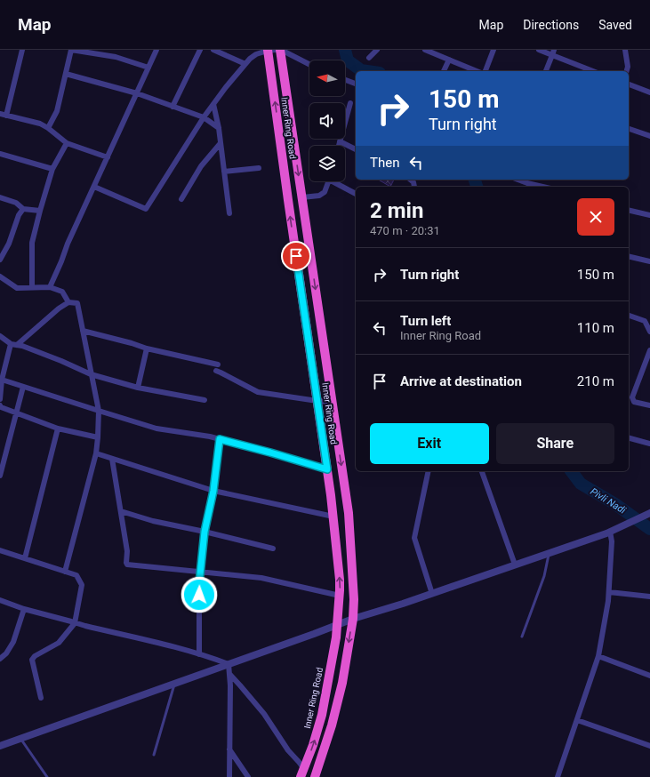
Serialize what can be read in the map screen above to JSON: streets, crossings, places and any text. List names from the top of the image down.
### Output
{
  "streets": {
    "highway": ["Inner Ring Road"]
  },
  "water": ["Pivli Nadi"],
  "north": "left",
  "page": {
    "header": "Map",
    "nav": ["Map", "Directions", "Saved"],
    "turn": ["150 m", "Turn right"],
    "then": "Then",
    "heading": ["2 min", "470 m · 20:31"],
    "list": [
      {
        "name": "Turn right",
        "value": "150 m"
      },
      {
        "name": "Turn left",
        "note": "Inner Ring Road",
        "value": "110 m"
      },
      {
        "name": "Arrive at destination",
        "value": "210 m"
      }
    ],
    "buttons": ["Exit", "Share"]
  }
}
